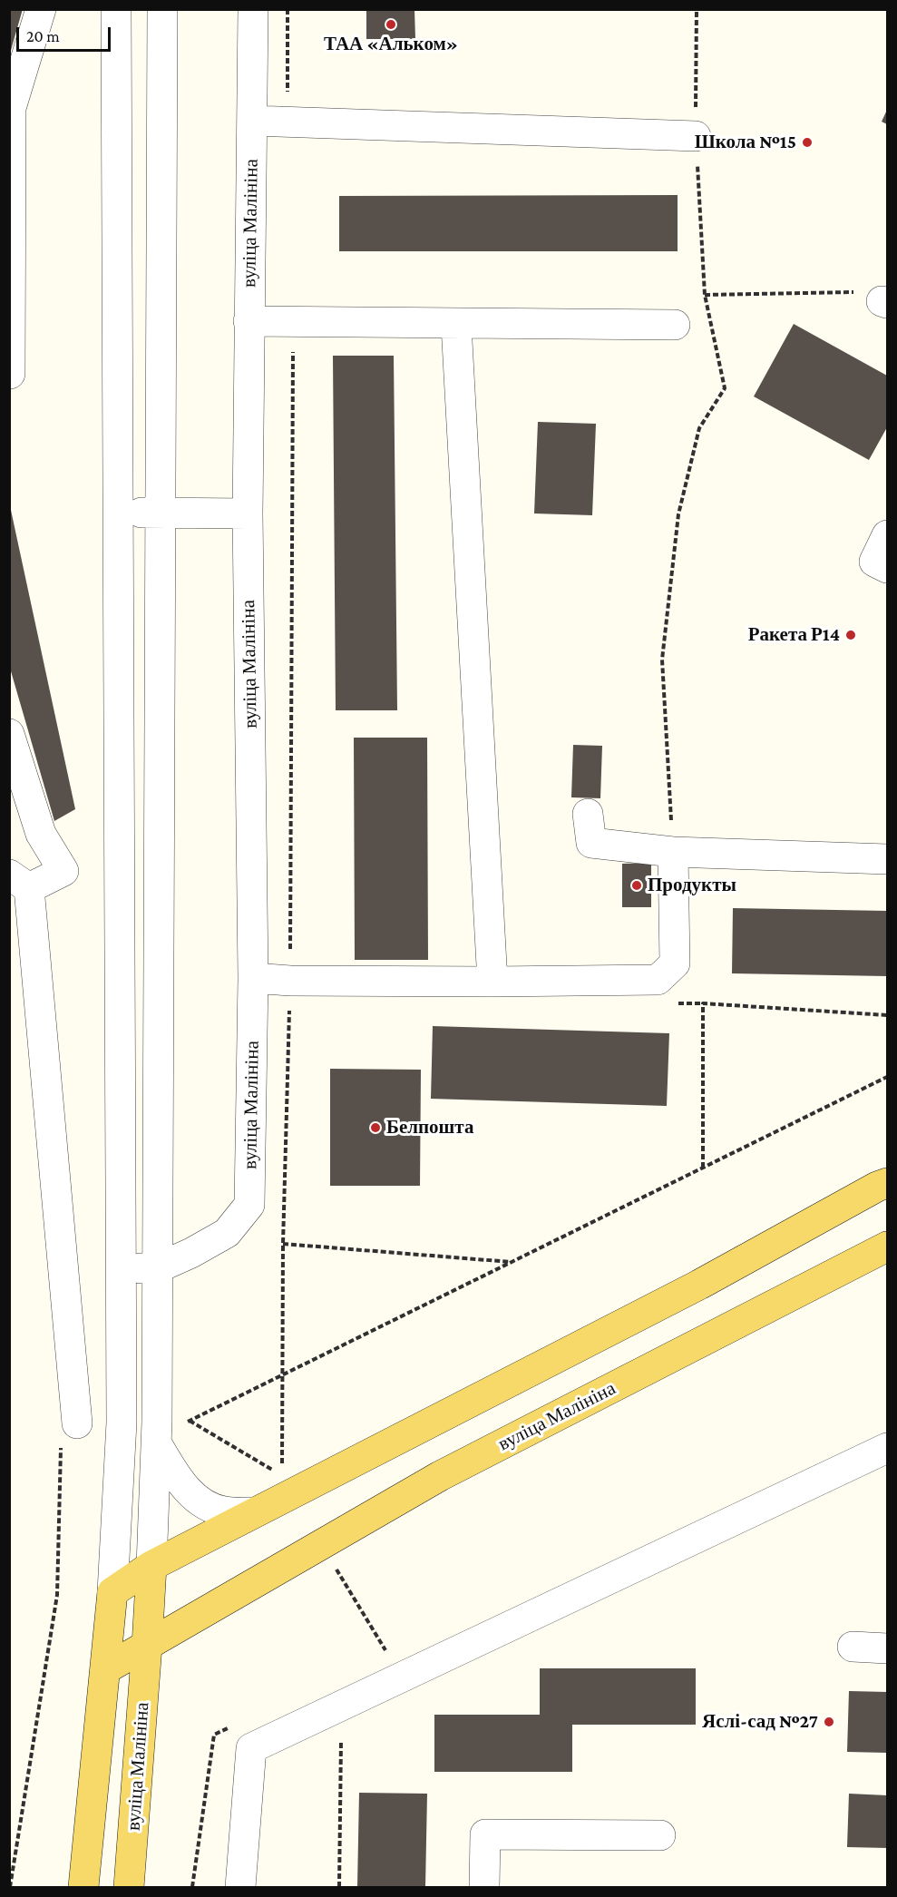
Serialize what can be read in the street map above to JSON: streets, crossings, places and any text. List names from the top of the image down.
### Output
{
  "streets": {
    "main road": ["вуліца Малініна"]
  },
  "places": [
    "ТАА «Альком»",
    "Школа №15",
    "Ракета Р14",
    "Продукты",
    "Белпошта",
    "Яслі-сад №27"
  ],
  "scale_bar": "20 m"
}
